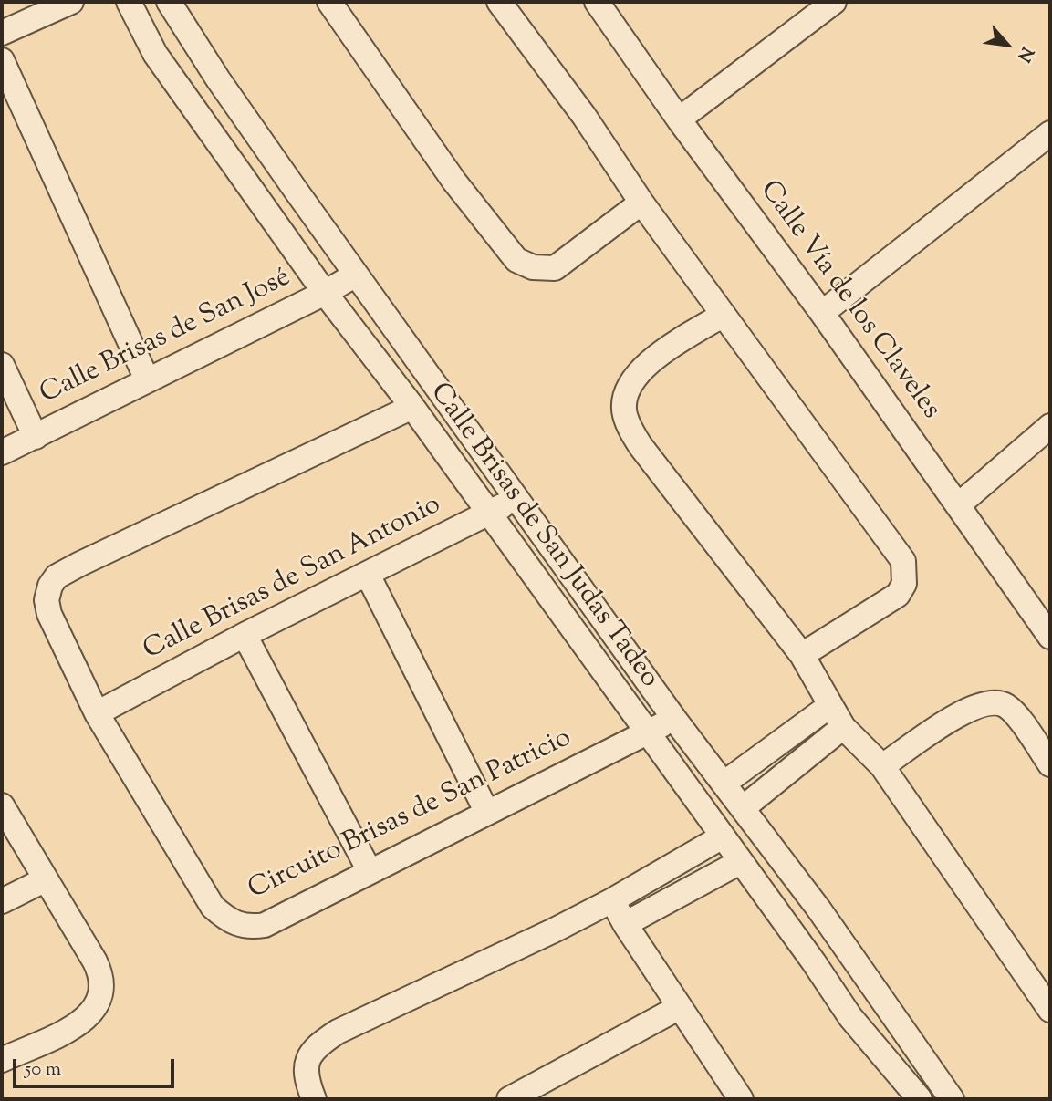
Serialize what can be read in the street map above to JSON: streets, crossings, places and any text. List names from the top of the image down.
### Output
{
  "streets": {
    "street": [
      "Calle Vía de los Claveles",
      "Calle Brisas de San José",
      "Calle Brisas de San Judas Tadeo",
      "Calle Brisas de San Antonio",
      "Circuito Brisas de San Patricio"
    ]
  },
  "crossings": [
    ["Calle Brisas de San José", "Calle Brisas de San Judas Tadeo"],
    ["Calle Brisas de San Judas Tadeo", "Calle Brisas de San Antonio"],
    ["Calle Brisas de San Judas Tadeo", "Circuito Brisas de San Patricio"],
    ["Calle Brisas de San Antonio", "Circuito Brisas de San Patricio"]
  ],
  "scale_bar": "50 m",
  "north": "bottom right"
}
